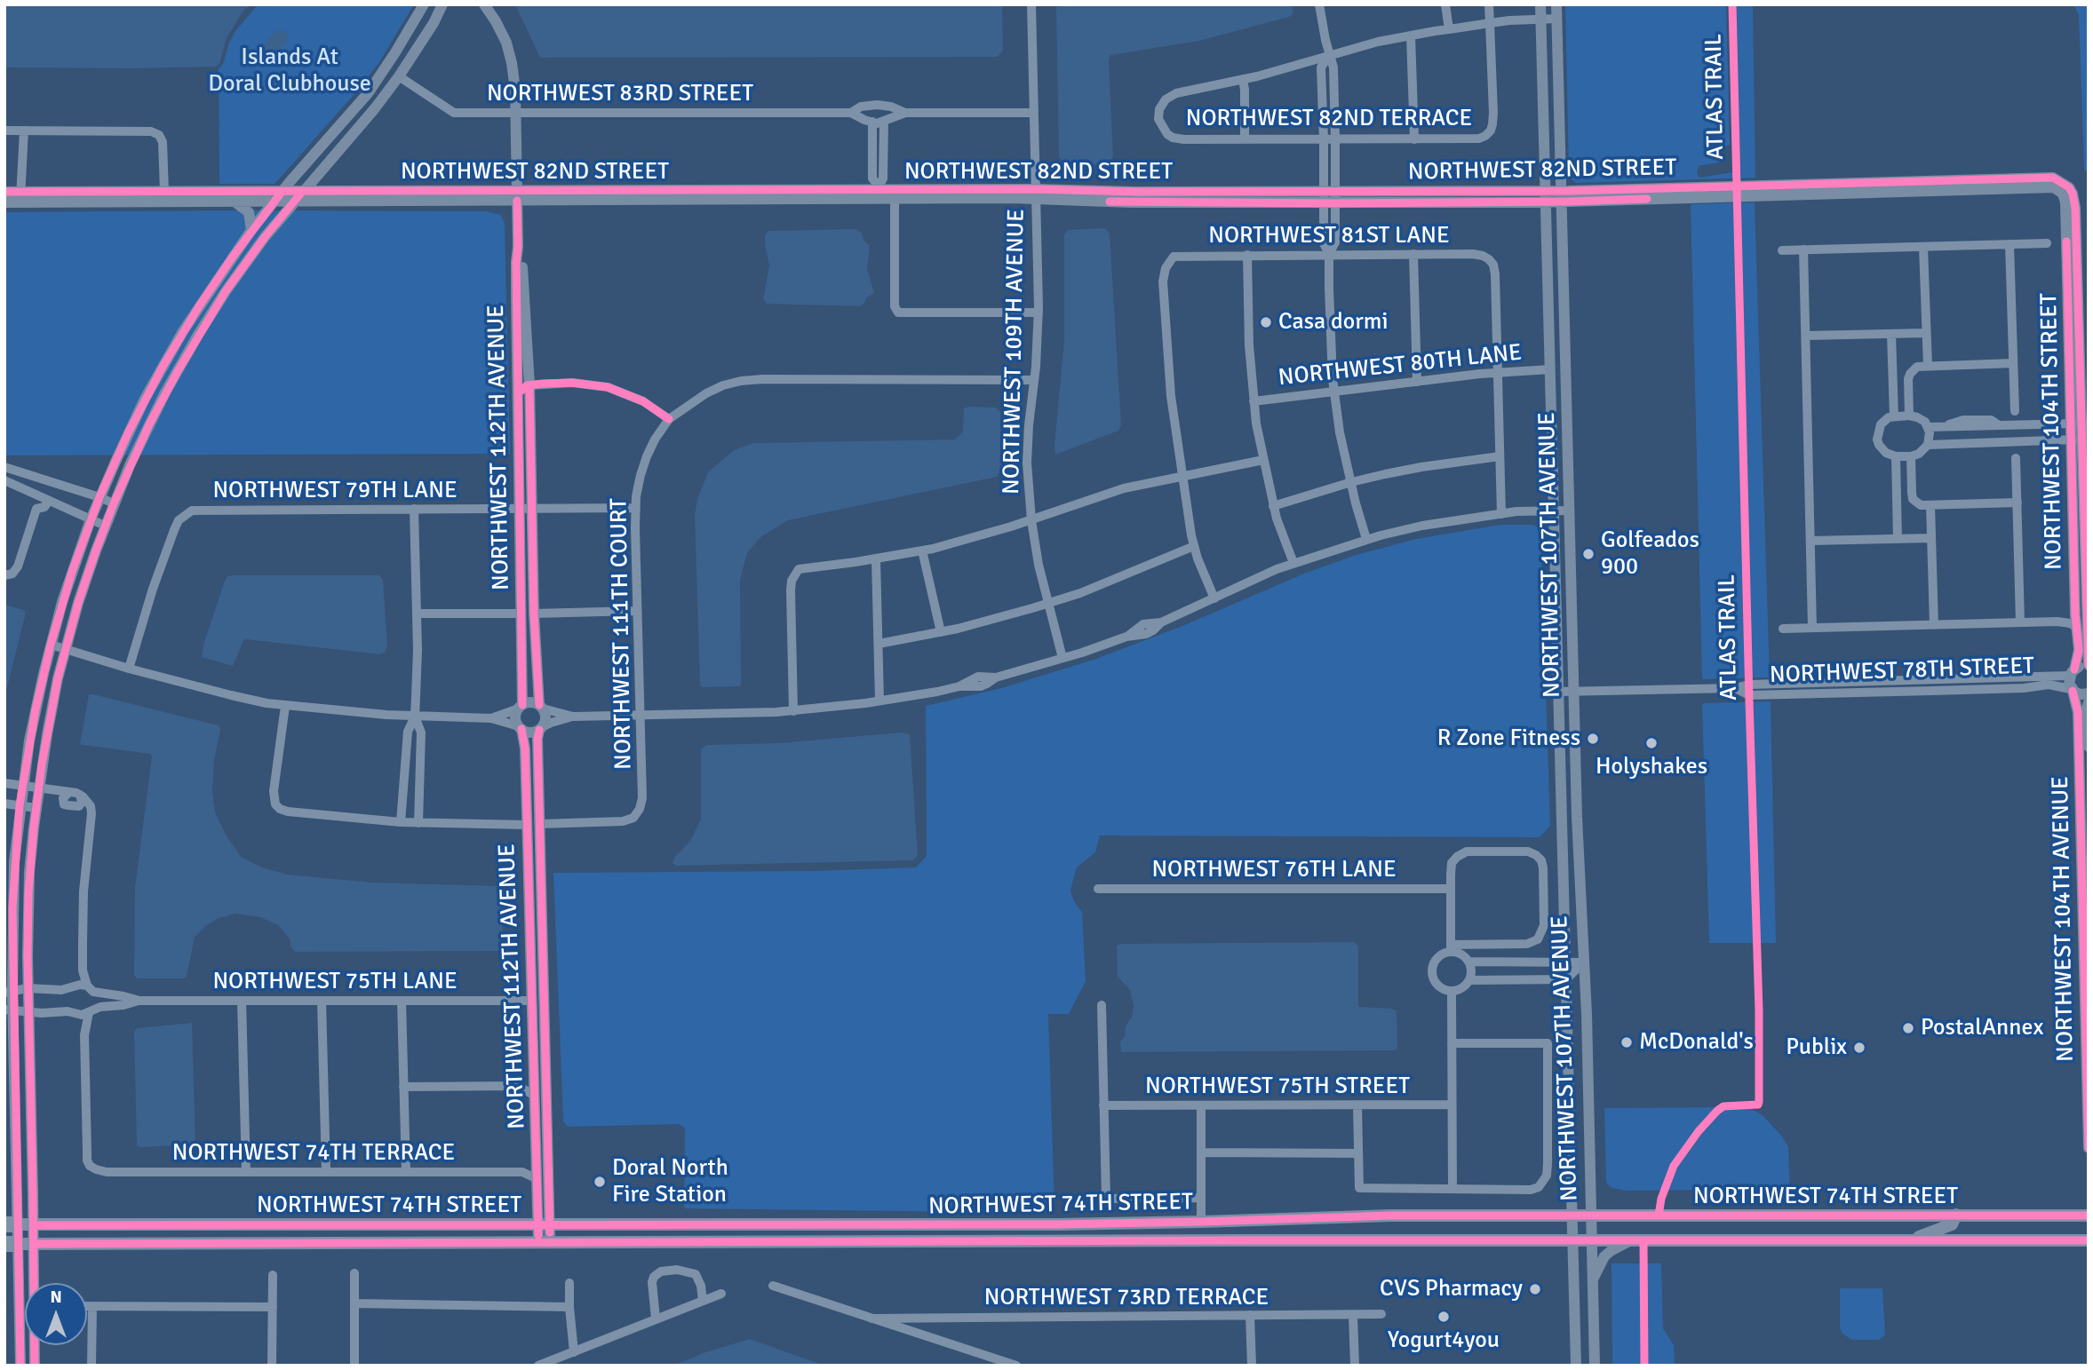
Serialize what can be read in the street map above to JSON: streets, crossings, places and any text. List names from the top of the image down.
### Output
{
  "streets": {
    "main road": ["NORTHWEST 74TH STREET"],
    "street": [
      "NORTHWEST 83RD STREET",
      "NORTHWEST 82ND TERRACE",
      "NORTHWEST 82ND STREET",
      "NORTHWEST 81ST LANE",
      "NORTHWEST 109TH AVENUE",
      "NORTHWEST 80TH LANE",
      "NORTHWEST 104TH STREET",
      "NORTHWEST 112TH AVENUE",
      "NORTHWEST 79TH LANE",
      "NORTHWEST 107TH AVENUE",
      "NORTHWEST 111TH COURT",
      "NORTHWEST 78TH STREET",
      "NORTHWEST 76TH LANE",
      "NORTHWEST 104TH AVENUE",
      "NORTHWEST 75TH LANE",
      "NORTHWEST 75TH STREET",
      "NORTHWEST 74TH TERRACE",
      "NORTHWEST 73RD TERRACE"
    ],
    "cycle path": ["ATLAS TRAIL"]
  },
  "crossings": [
    ["NORTHWEST 83RD STREET", "NORTHWEST 109TH AVENUE"],
    ["NORTHWEST 83RD STREET", "NORTHWEST 112TH AVENUE"],
    ["NORTHWEST 82ND STREET", "NORTHWEST 109TH AVENUE"],
    ["NORTHWEST 82ND STREET", "NORTHWEST 104TH STREET"],
    ["NORTHWEST 82ND STREET", "NORTHWEST 112TH AVENUE"],
    ["NORTHWEST 82ND STREET", "NORTHWEST 107TH AVENUE"],
    ["NORTHWEST 81ST LANE", "NORTHWEST 80TH LANE"],
    ["NORTHWEST 109TH AVENUE", "NORTHWEST 111TH COURT"],
    ["NORTHWEST 80TH LANE", "NORTHWEST 107TH AVENUE"],
    ["NORTHWEST 104TH STREET", "NORTHWEST 78TH STREET"],
    ["NORTHWEST 104TH STREET", "NORTHWEST 104TH AVENUE"],
    ["NORTHWEST 112TH AVENUE", "NORTHWEST 79TH LANE"],
    ["NORTHWEST 112TH AVENUE", "NORTHWEST 111TH COURT"],
    ["NORTHWEST 112TH AVENUE", "NORTHWEST 75TH LANE"],
    ["NORTHWEST 112TH AVENUE", "NORTHWEST 74TH TERRACE"],
    ["NORTHWEST 112TH AVENUE", "NORTHWEST 74TH STREET"],
    ["NORTHWEST 79TH LANE", "NORTHWEST 111TH COURT"],
    ["NORTHWEST 107TH AVENUE", "NORTHWEST 74TH STREET"],
    ["NORTHWEST 78TH STREET", "NORTHWEST 104TH AVENUE"],
    ["NORTHWEST 75TH LANE", "NORTHWEST 74TH TERRACE"]
  ],
  "parks": ["Islands At Doral Clubhouse"],
  "places": [
    "Casa dormi",
    "Golfeados 900",
    "R Zone Fitness",
    "Holyshakes",
    "PostalAnnex",
    "McDonald's",
    "Publix",
    "Doral North Fire Station",
    "CVS Pharmacy",
    "Yogurt4you"
  ],
  "north": "top"
}
